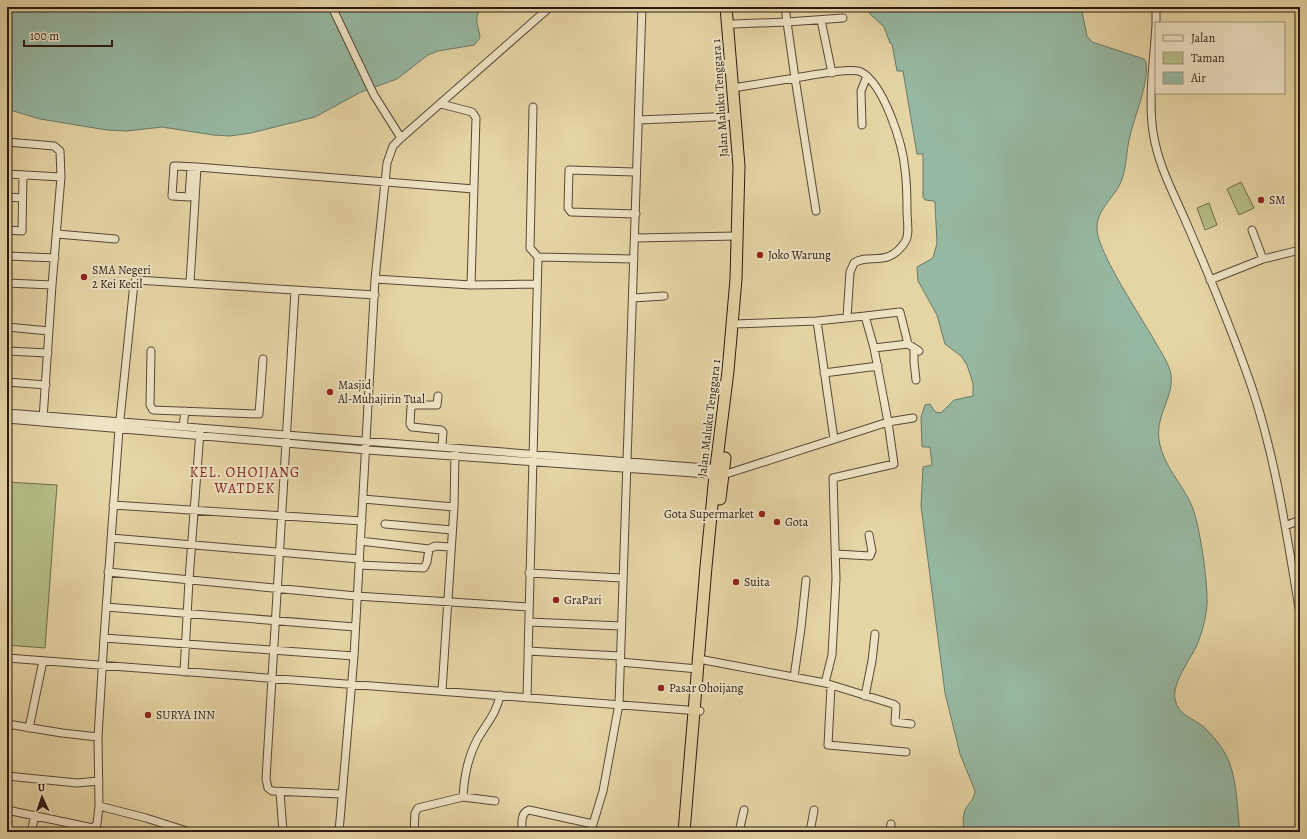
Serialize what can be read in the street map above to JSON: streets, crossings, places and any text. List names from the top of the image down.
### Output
{
  "streets": {
    "highway": ["Jalan Maluku Tenggara 1"]
  },
  "districts": ["KEL. OHOIJANG WATDEK"],
  "places": [
    "SM",
    "Joko Warung",
    "SMA Negeri 2 Kei Kecil",
    "Masjid Al-Muhajirin Tual",
    "Gota Supermarket",
    "Gota",
    "Suita",
    "GraPari",
    "Pasar Ohoijang",
    "SURYA INN"
  ],
  "legend": ["Jalan", "Taman", "Air"],
  "scale_bar": "100 m",
  "north": "top"
}
